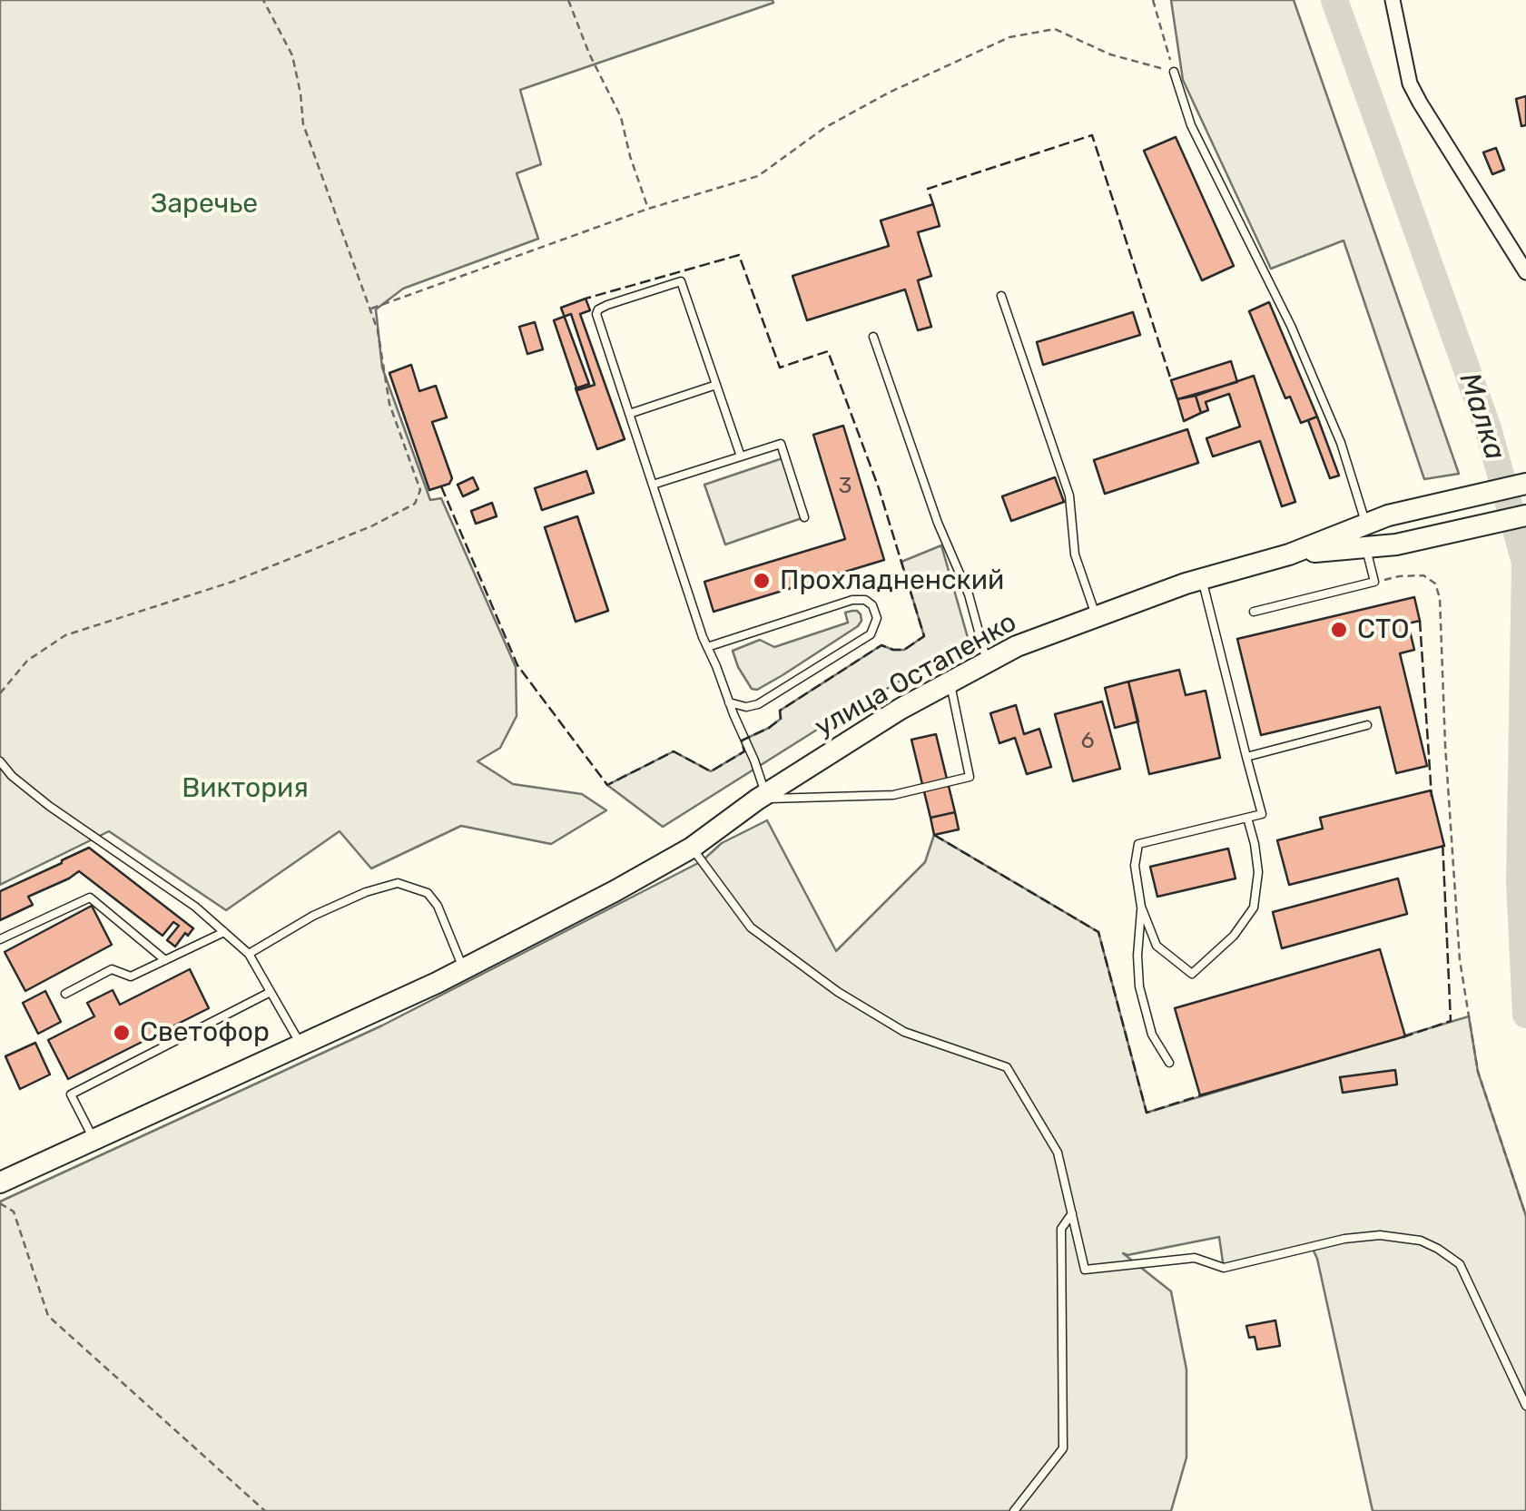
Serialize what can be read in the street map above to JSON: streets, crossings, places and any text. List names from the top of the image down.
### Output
{
  "streets": {
    "main road": ["улица Остапенко"]
  },
  "water": ["Малка"],
  "parks": ["Заречье", "Виктория"],
  "places": ["Прохладненский", "СТО", "Светофор"],
  "house_numbers": ["3", "6"]
}
